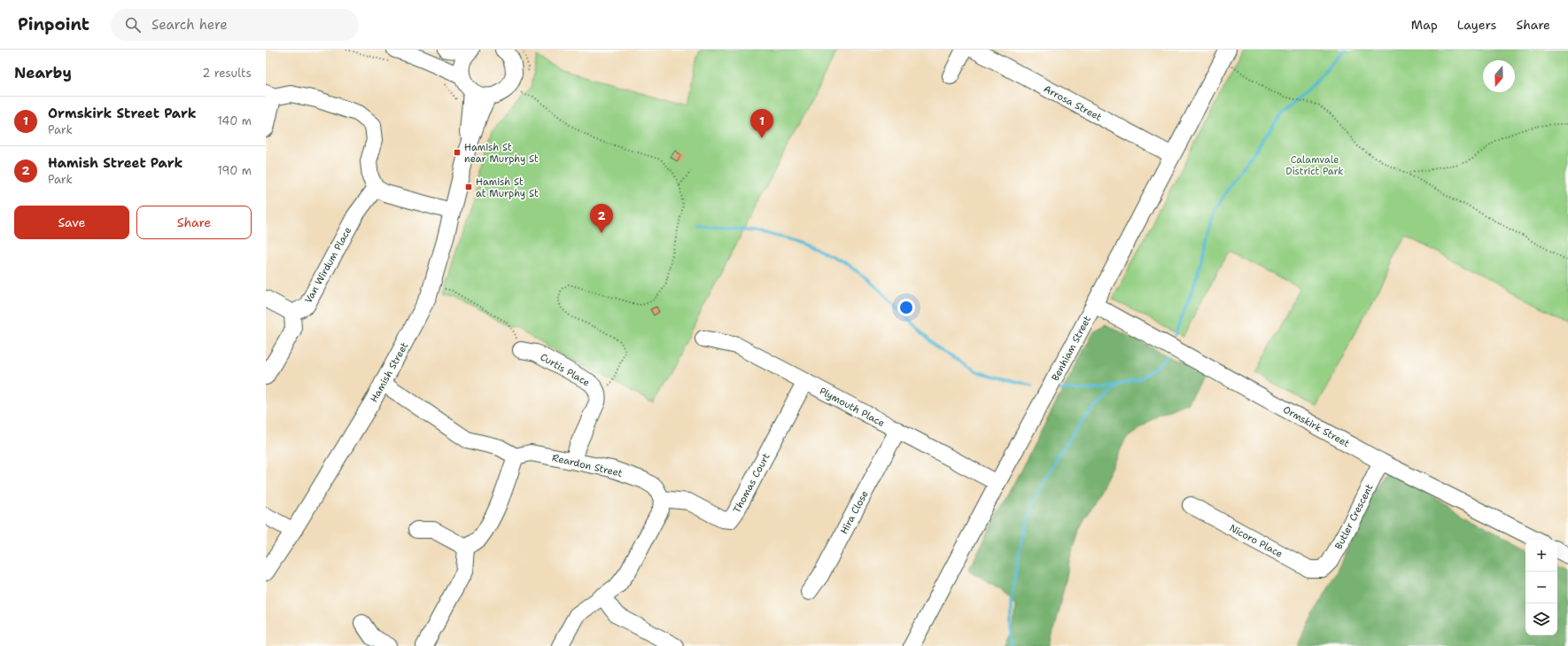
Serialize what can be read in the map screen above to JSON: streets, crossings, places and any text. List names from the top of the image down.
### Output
{
  "streets": {
    "street": [
      "Arrosa Street",
      "Van Wirdum Place",
      "Benhiam Street",
      "Curtis Place",
      "Hamish Street",
      "Plymouth Place",
      "Ormskirk Street",
      "Reardon Street",
      "Thomas Court",
      "Hira Close",
      "Butler Crescent",
      "Nicoro Place"
    ]
  },
  "crossings": [
    ["Arrosa Street", "Benhiam Street"],
    ["Benhiam Street", "Plymouth Place"],
    ["Benhiam Street", "Ormskirk Street"],
    ["Curtis Place", "Reardon Street"],
    ["Plymouth Place", "Thomas Court"],
    ["Plymouth Place", "Hira Close"],
    ["Ormskirk Street", "Butler Crescent"],
    ["Reardon Street", "Thomas Court"],
    ["Butler Crescent", "Nicoro Place"]
  ],
  "parks": ["Calamvale District Park"],
  "places": {
    "transit": ["Hamish St near Murphy St", "Hamish St at Murphy St"]
  },
  "north": "bottom",
  "page": {
    "header": "Pinpoint",
    "search": "Search here",
    "nav": ["Map", "Layers", "Share"],
    "heading": ["Nearby", "2 results"],
    "list": [
      {
        "mark": "1",
        "name": "Ormskirk Street Park",
        "note": "Park",
        "value": "140 m"
      },
      {
        "mark": "2",
        "name": "Hamish Street Park",
        "note": "Park",
        "value": "190 m"
      }
    ],
    "pins": ["1", "2"],
    "buttons": ["Save", "Share"],
    "map_buttons": ["+", "−"]
  }
}
